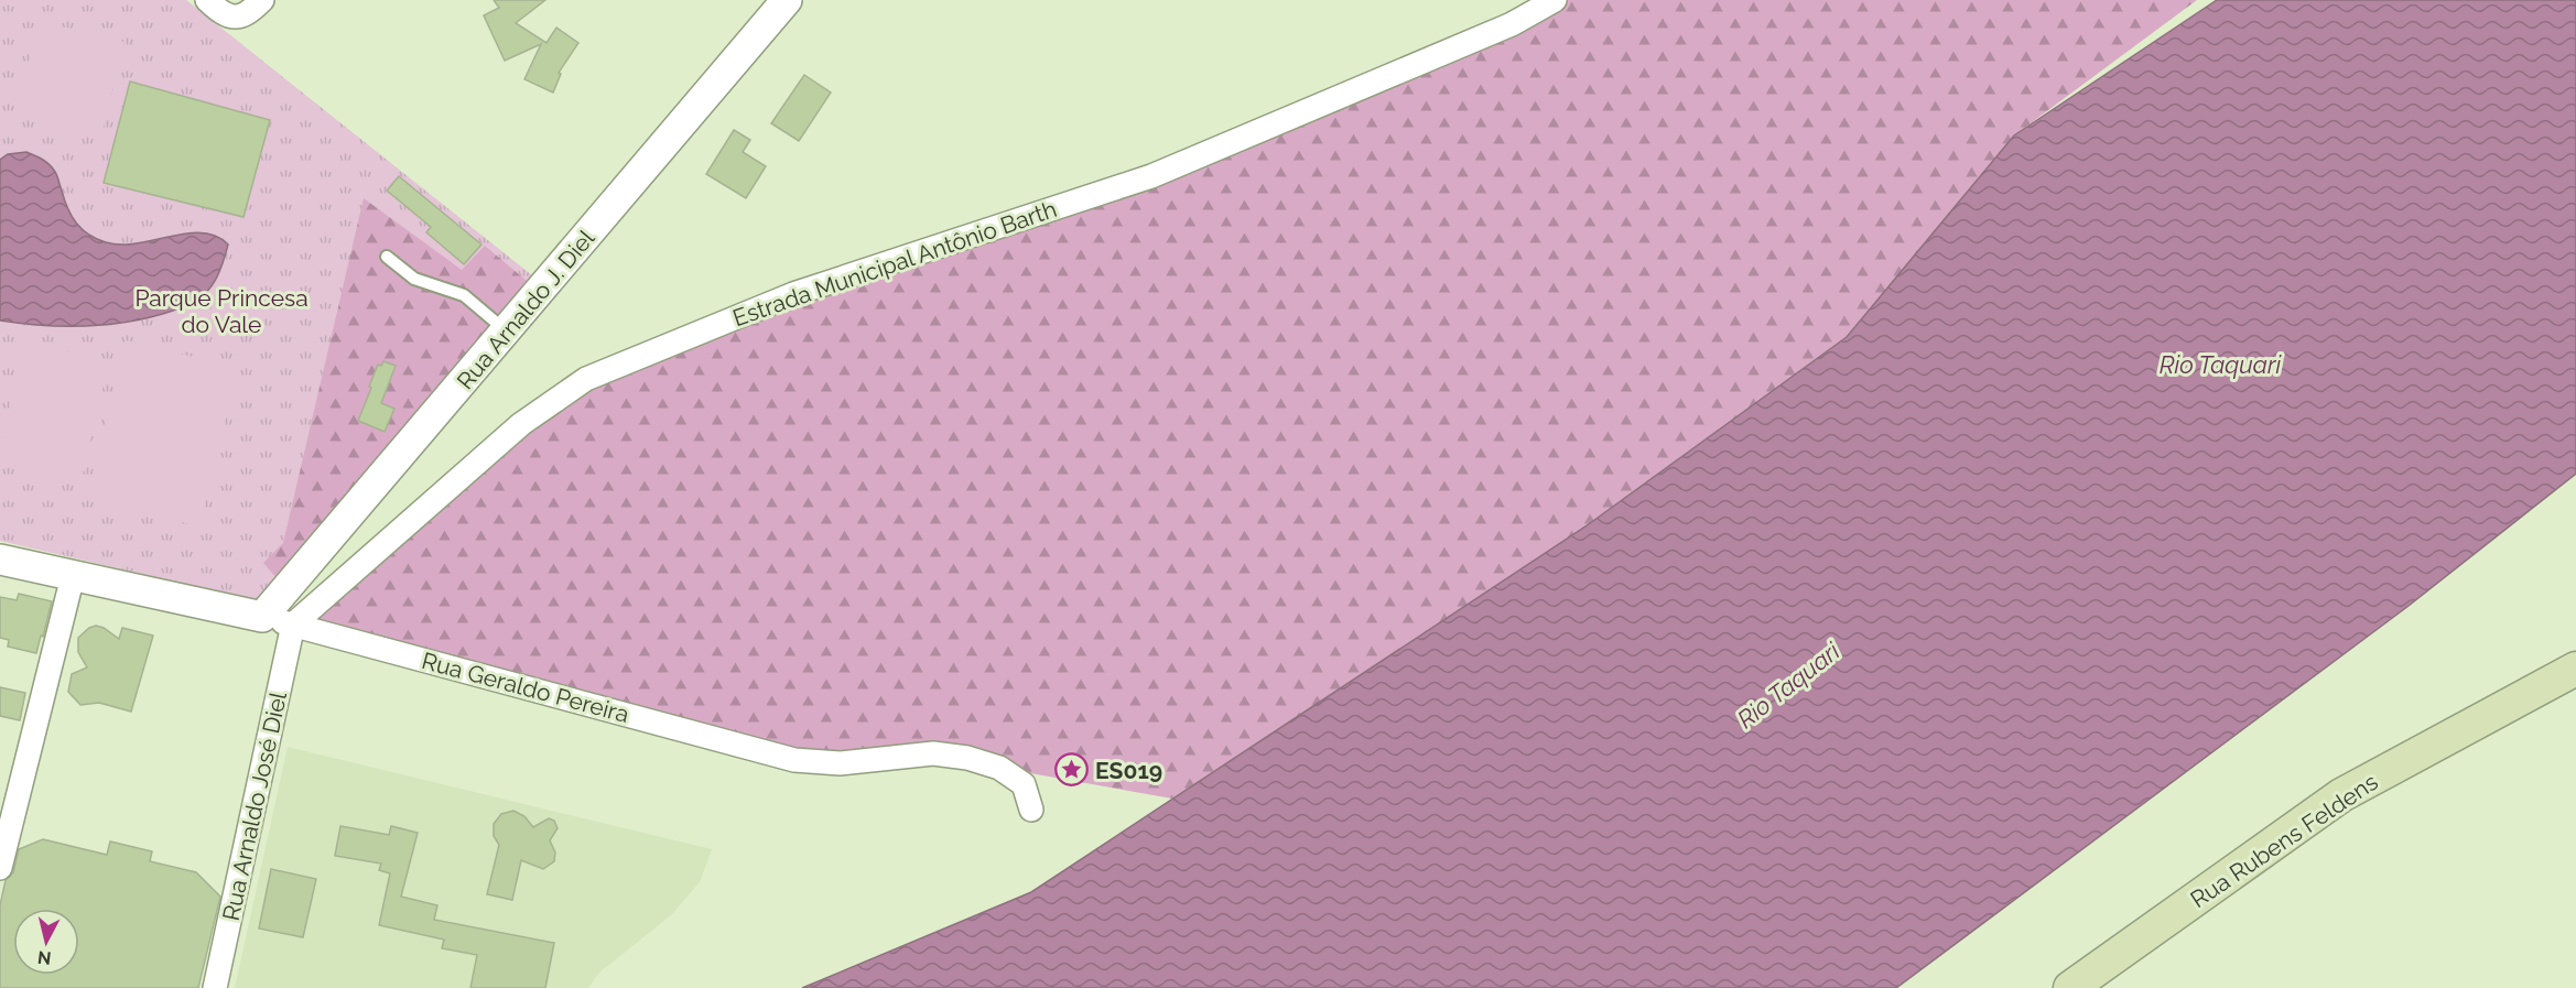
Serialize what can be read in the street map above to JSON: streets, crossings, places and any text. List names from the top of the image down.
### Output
{
  "streets": {
    "main road": ["Rua Rubens Feldens"],
    "street": [
      "Estrada Municipal Antônio Barth",
      "Rua Arnaldo J. Diel",
      "Rua Geraldo Pereira",
      "Rua Arnaldo José Diel"
    ]
  },
  "crossings": [
    ["Estrada Municipal Antônio Barth", "Rua Geraldo Pereira"],
    ["Estrada Municipal Antônio Barth", "Rua Arnaldo José Diel"],
    ["Rua Arnaldo J. Diel", "Rua Geraldo Pereira"],
    ["Rua Geraldo Pereira", "Rua Arnaldo José Diel"]
  ],
  "water": ["Rio Taquari"],
  "parks": ["Parque Princesa do Vale"],
  "places": {
    "place": ["ES019"]
  },
  "north": "bottom"
}
